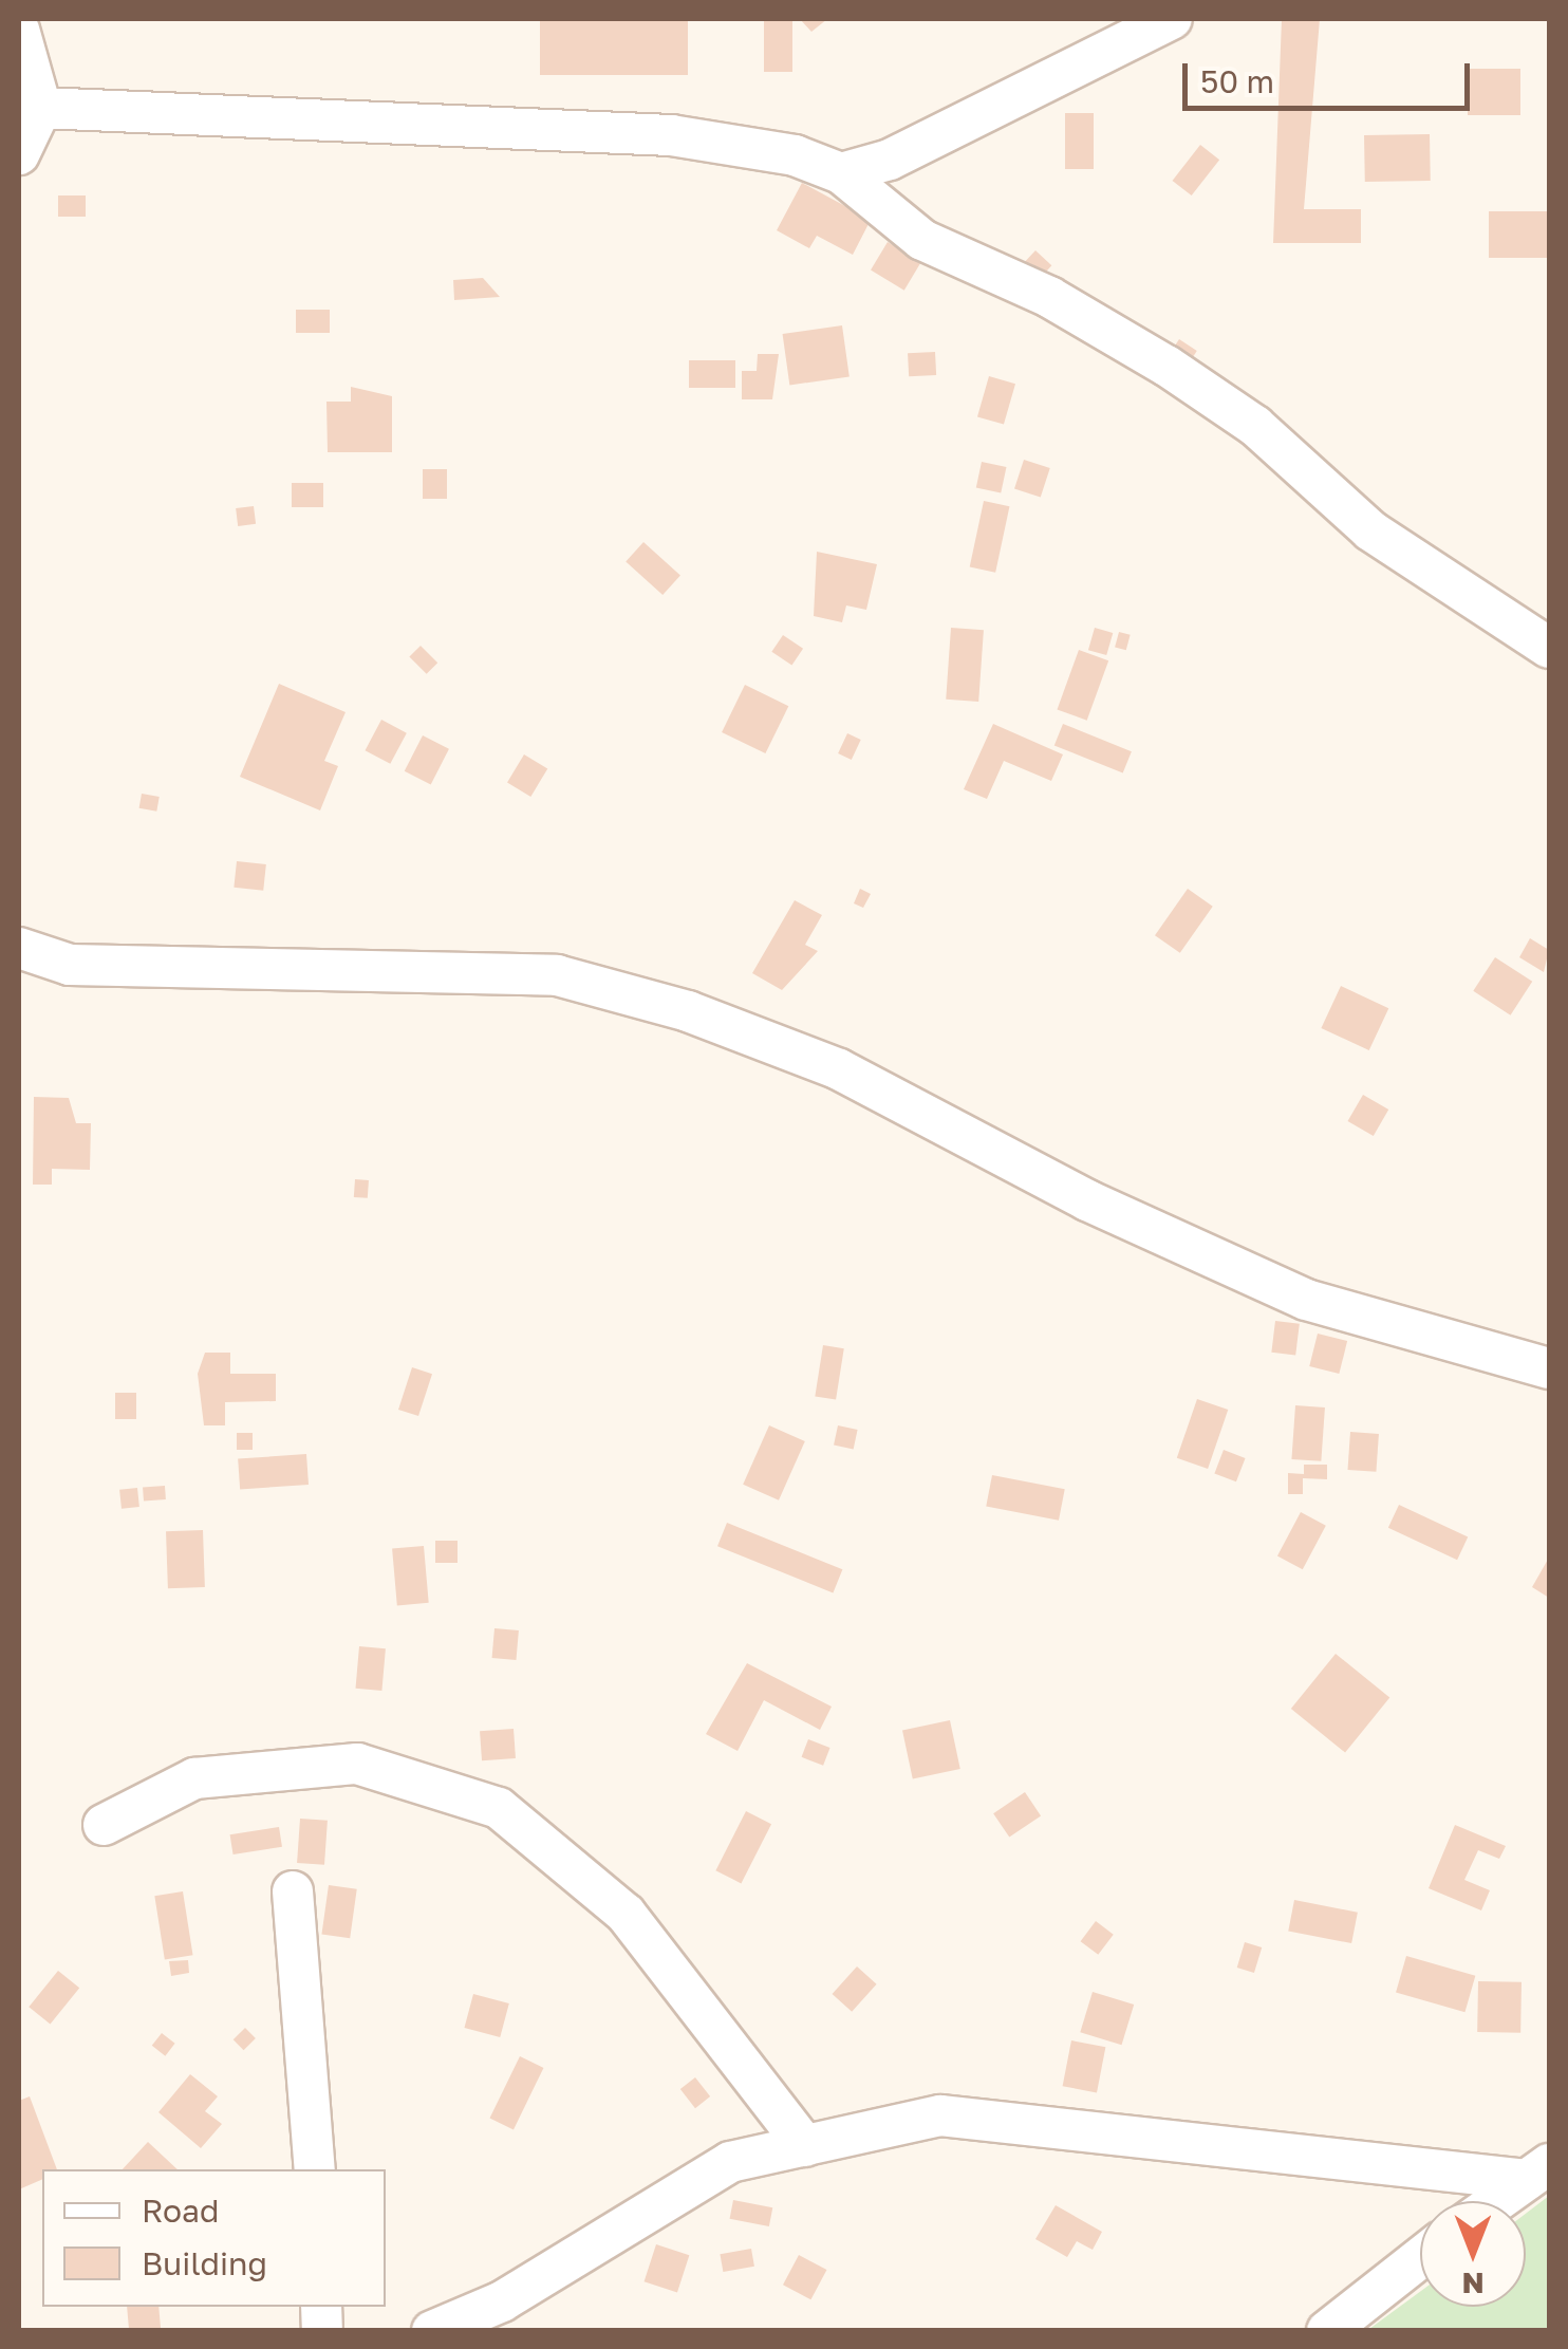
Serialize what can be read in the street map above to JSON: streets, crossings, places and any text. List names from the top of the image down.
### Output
{
  "legend": ["Road", "Building"],
  "scale_bar": "50 m",
  "north": "bottom"
}
